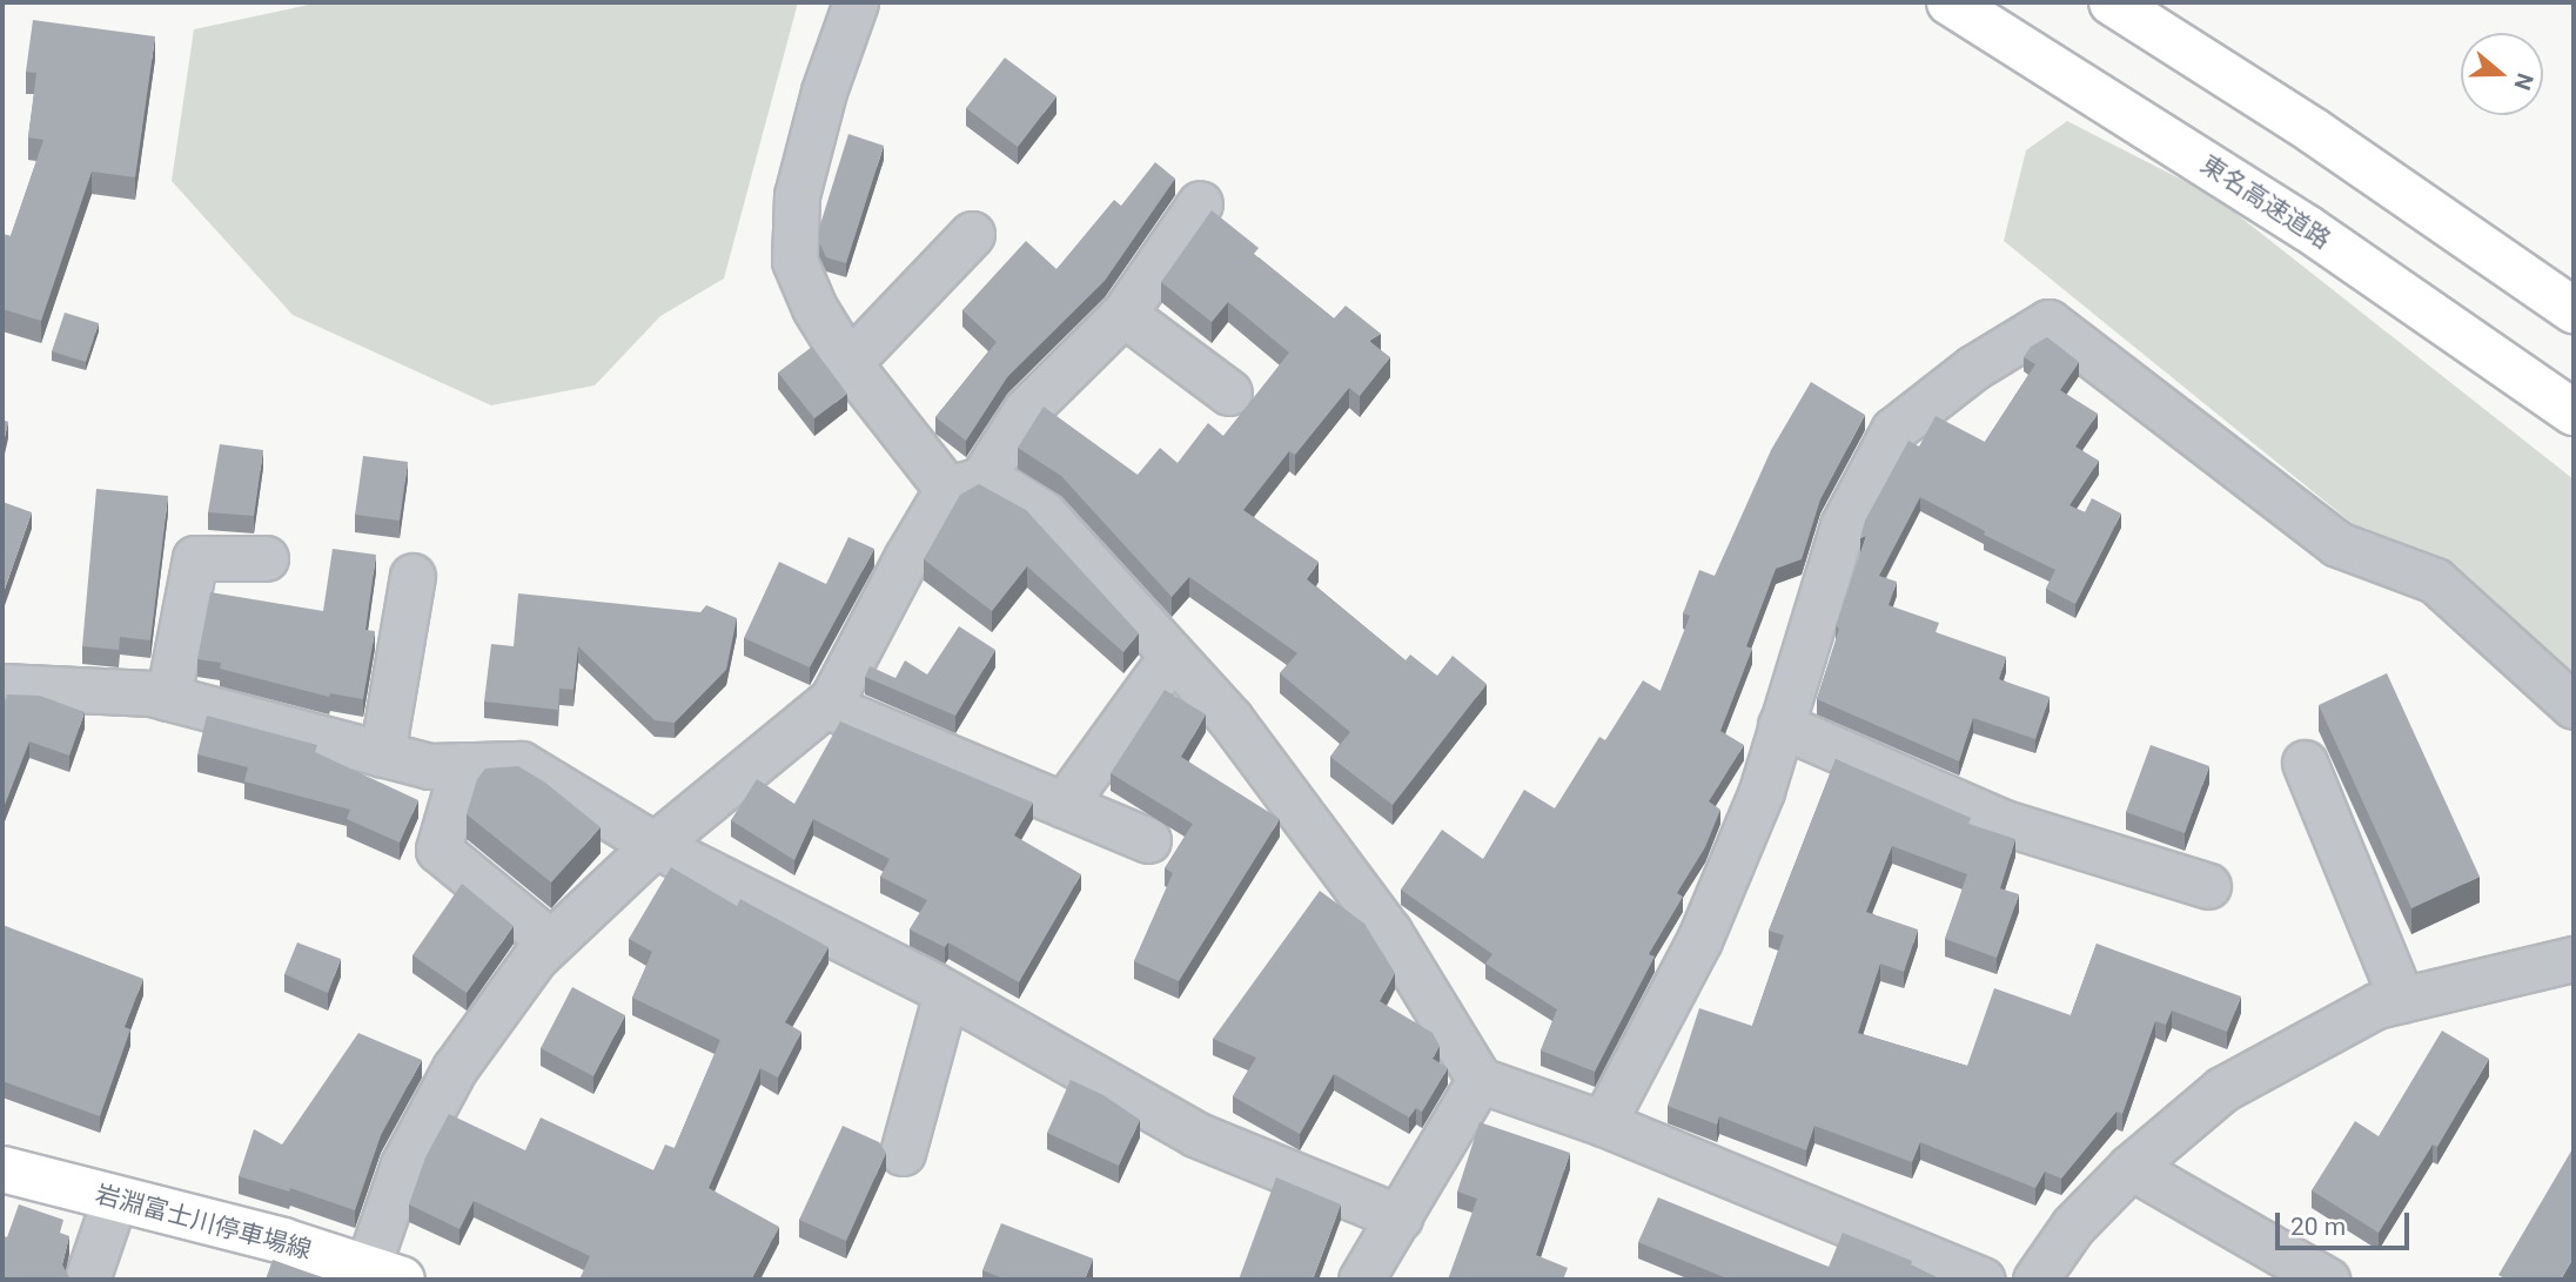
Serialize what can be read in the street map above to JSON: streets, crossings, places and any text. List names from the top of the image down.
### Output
{
  "streets": {
    "main road": ["東名高速道路", "岩淵富士川停車場線"]
  },
  "scale_bar": "20 m",
  "north": "right"
}
